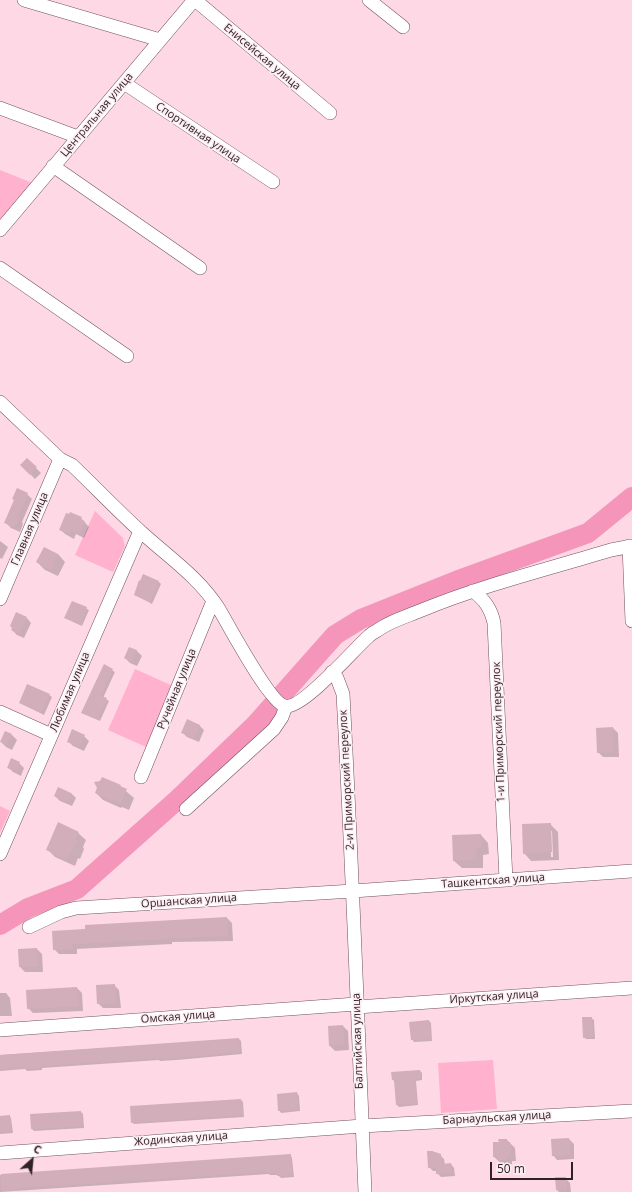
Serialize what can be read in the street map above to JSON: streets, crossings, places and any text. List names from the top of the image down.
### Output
{
  "streets": {
    "street": [
      "Енисейская улица",
      "Центральная улица",
      "Спортивная улица",
      "Главная улица",
      "Ручейная улица",
      "Любимая улица",
      "1-и Приморский переулок",
      "2-и Приморский переулок",
      "Ташкентская улица",
      "Оршанская улица",
      "Иркутская улица",
      "Омская улица",
      "Балтийская улица",
      "Барнаульская улица",
      "Жодинская улица"
    ]
  },
  "crossings": [
    ["Енисейская улица", "Центральная улица"],
    ["Центральная улица", "Спортивная улица"],
    ["1-и Приморский переулок", "Ташкентская улица"],
    ["2-и Приморский переулок", "Ташкентская улица"],
    ["2-и Приморский переулок", "Оршанская улица"],
    ["2-и Приморский переулок", "Балтийская улица"],
    ["Ташкентская улица", "Оршанская улица"],
    ["Ташкентская улица", "Балтийская улица"],
    ["Оршанская улица", "Балтийская улица"],
    ["Иркутская улица", "Омская улица"],
    ["Иркутская улица", "Балтийская улица"],
    ["Омская улица", "Балтийская улица"],
    ["Балтийская улица", "Барнаульская улица"],
    ["Балтийская улица", "Жодинская улица"],
    ["Барнаульская улица", "Жодинская улица"]
  ],
  "scale_bar": "50 m",
  "north": "top right"
}
